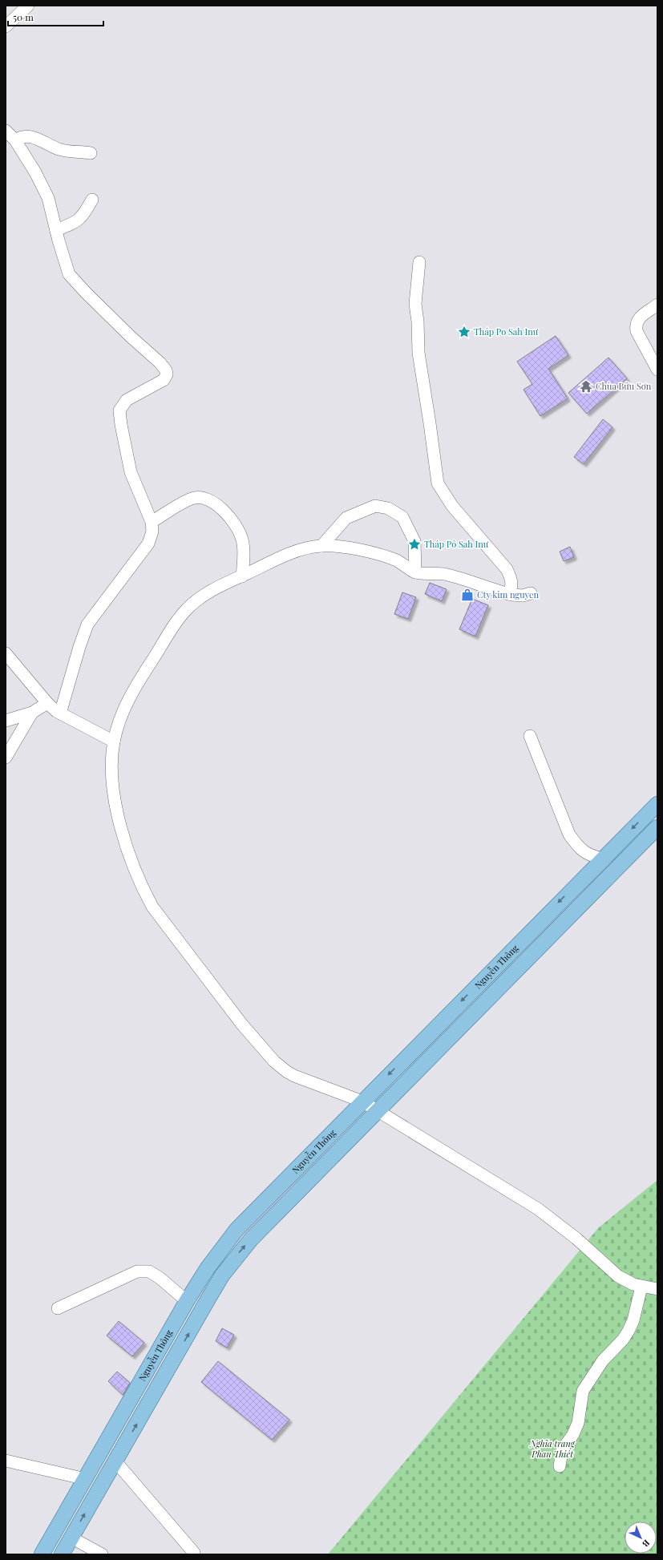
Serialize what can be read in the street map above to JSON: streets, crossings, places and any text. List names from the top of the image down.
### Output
{
  "streets": {
    "main road": ["Nguyễn Thông"]
  },
  "parks": ["Nghĩa trang Phan Thiết"],
  "places": {
    "place": ["Tháp Po Sah Inư", "Tháp Pô Sah Inư"],
    "temple": ["Chùa Bửu Sơn"],
    "shop": ["Cty kim nguyen"]
  },
  "scale_bar": "50 m",
  "north": "bottom right"
}
